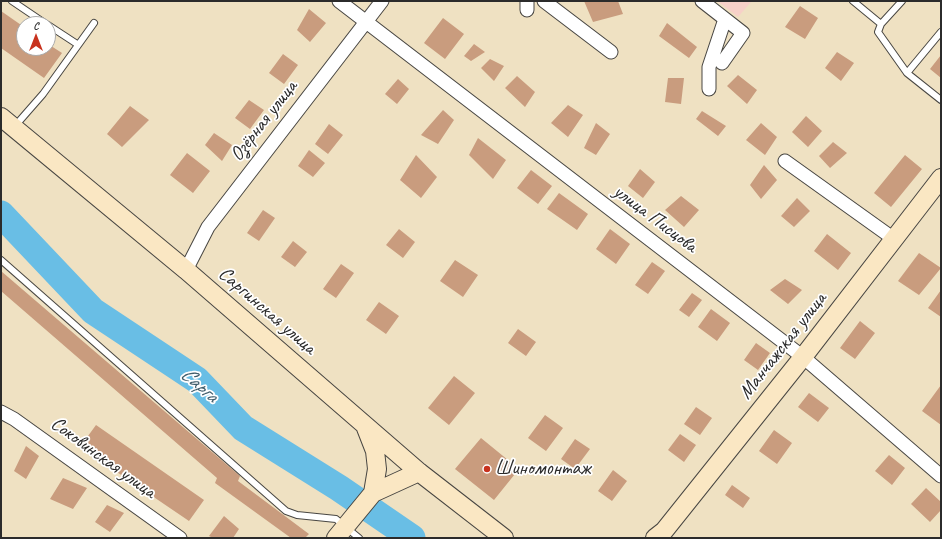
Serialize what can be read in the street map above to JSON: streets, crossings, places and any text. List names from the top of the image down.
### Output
{
  "streets": {
    "street": [
      "Озёрная улица",
      "улица Писцова",
      "Саргинская улица",
      "Манчажская улица",
      "Соковинская улица"
    ]
  },
  "crossings": [
    ["Озёрная улица", "улица Писцова"],
    ["Озёрная улица", "Саргинская улица"],
    ["улица Писцова", "Манчажская улица"]
  ],
  "water": ["Сарга"],
  "places": ["Шиномонтаж"],
  "north": "top"
}
